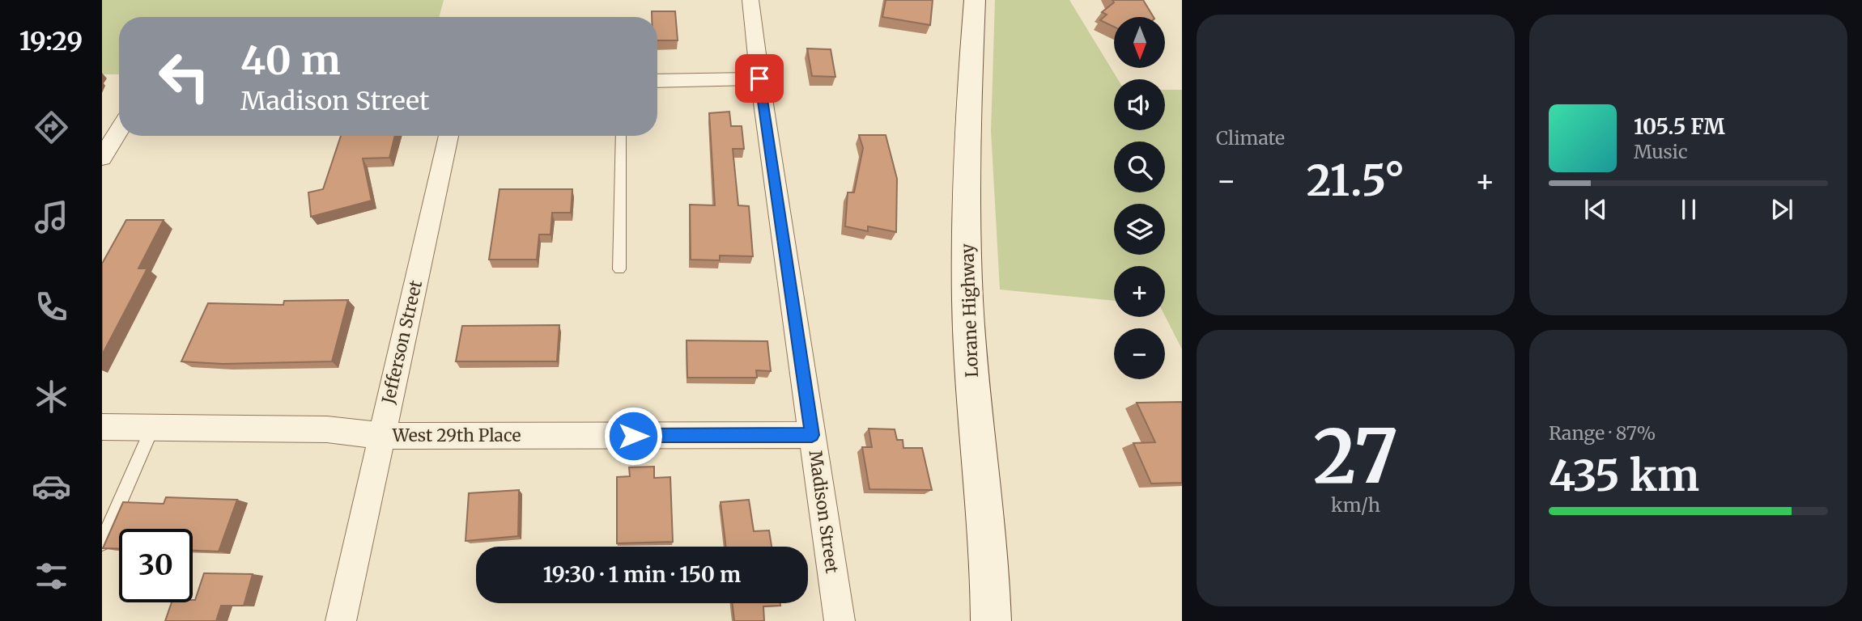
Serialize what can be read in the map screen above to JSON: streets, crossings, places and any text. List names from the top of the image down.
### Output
{
  "streets": {
    "street": [
      "Lorane Highway",
      "Jefferson Street",
      "West 29th Place",
      "Madison Street"
    ]
  },
  "crossings": [
    ["Jefferson Street", "West 29th Place"],
    ["West 29th Place", "Madison Street"]
  ],
  "north": "bottom",
  "page": {
    "tabs": "19:29",
    "tile": [
      "Climate",
      ["27", "km/h"],
      ["Range · 87%", "435 km"]
    ],
    "map_buttons": ["+", "−"],
    "turn": ["40 m", "Madison Street"],
    "song": ["105.5 FM", "Music"],
    "heat": ["−", "21.5°", "+"],
    "limit": "30",
    "trip": "19:30 · 1 min · 150 m"
  }
}
